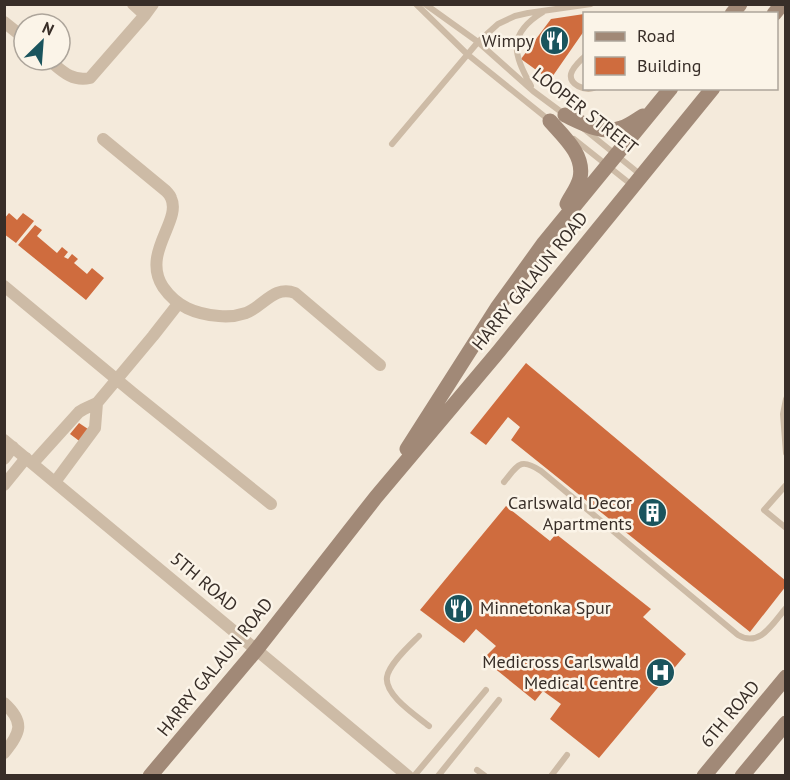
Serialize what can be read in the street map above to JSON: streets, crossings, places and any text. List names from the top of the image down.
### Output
{
  "streets": {
    "main road": ["HARRY GALAUN ROAD", "6TH ROAD"],
    "street": ["5TH ROAD"],
    "lane": ["LOOPER STREET"]
  },
  "crossings": [
    ["LOOPER STREET", "HARRY GALAUN ROAD"],
    ["HARRY GALAUN ROAD", "5TH ROAD"]
  ],
  "places": {
    "restaurant": ["Wimpy", "Minnetonka Spur"],
    "building": ["Carlswald Decor Apartments"],
    "hospital": ["Medicross Carlswald Medical Centre"]
  },
  "legend": ["Road", "Building"],
  "north": "top right"
}
